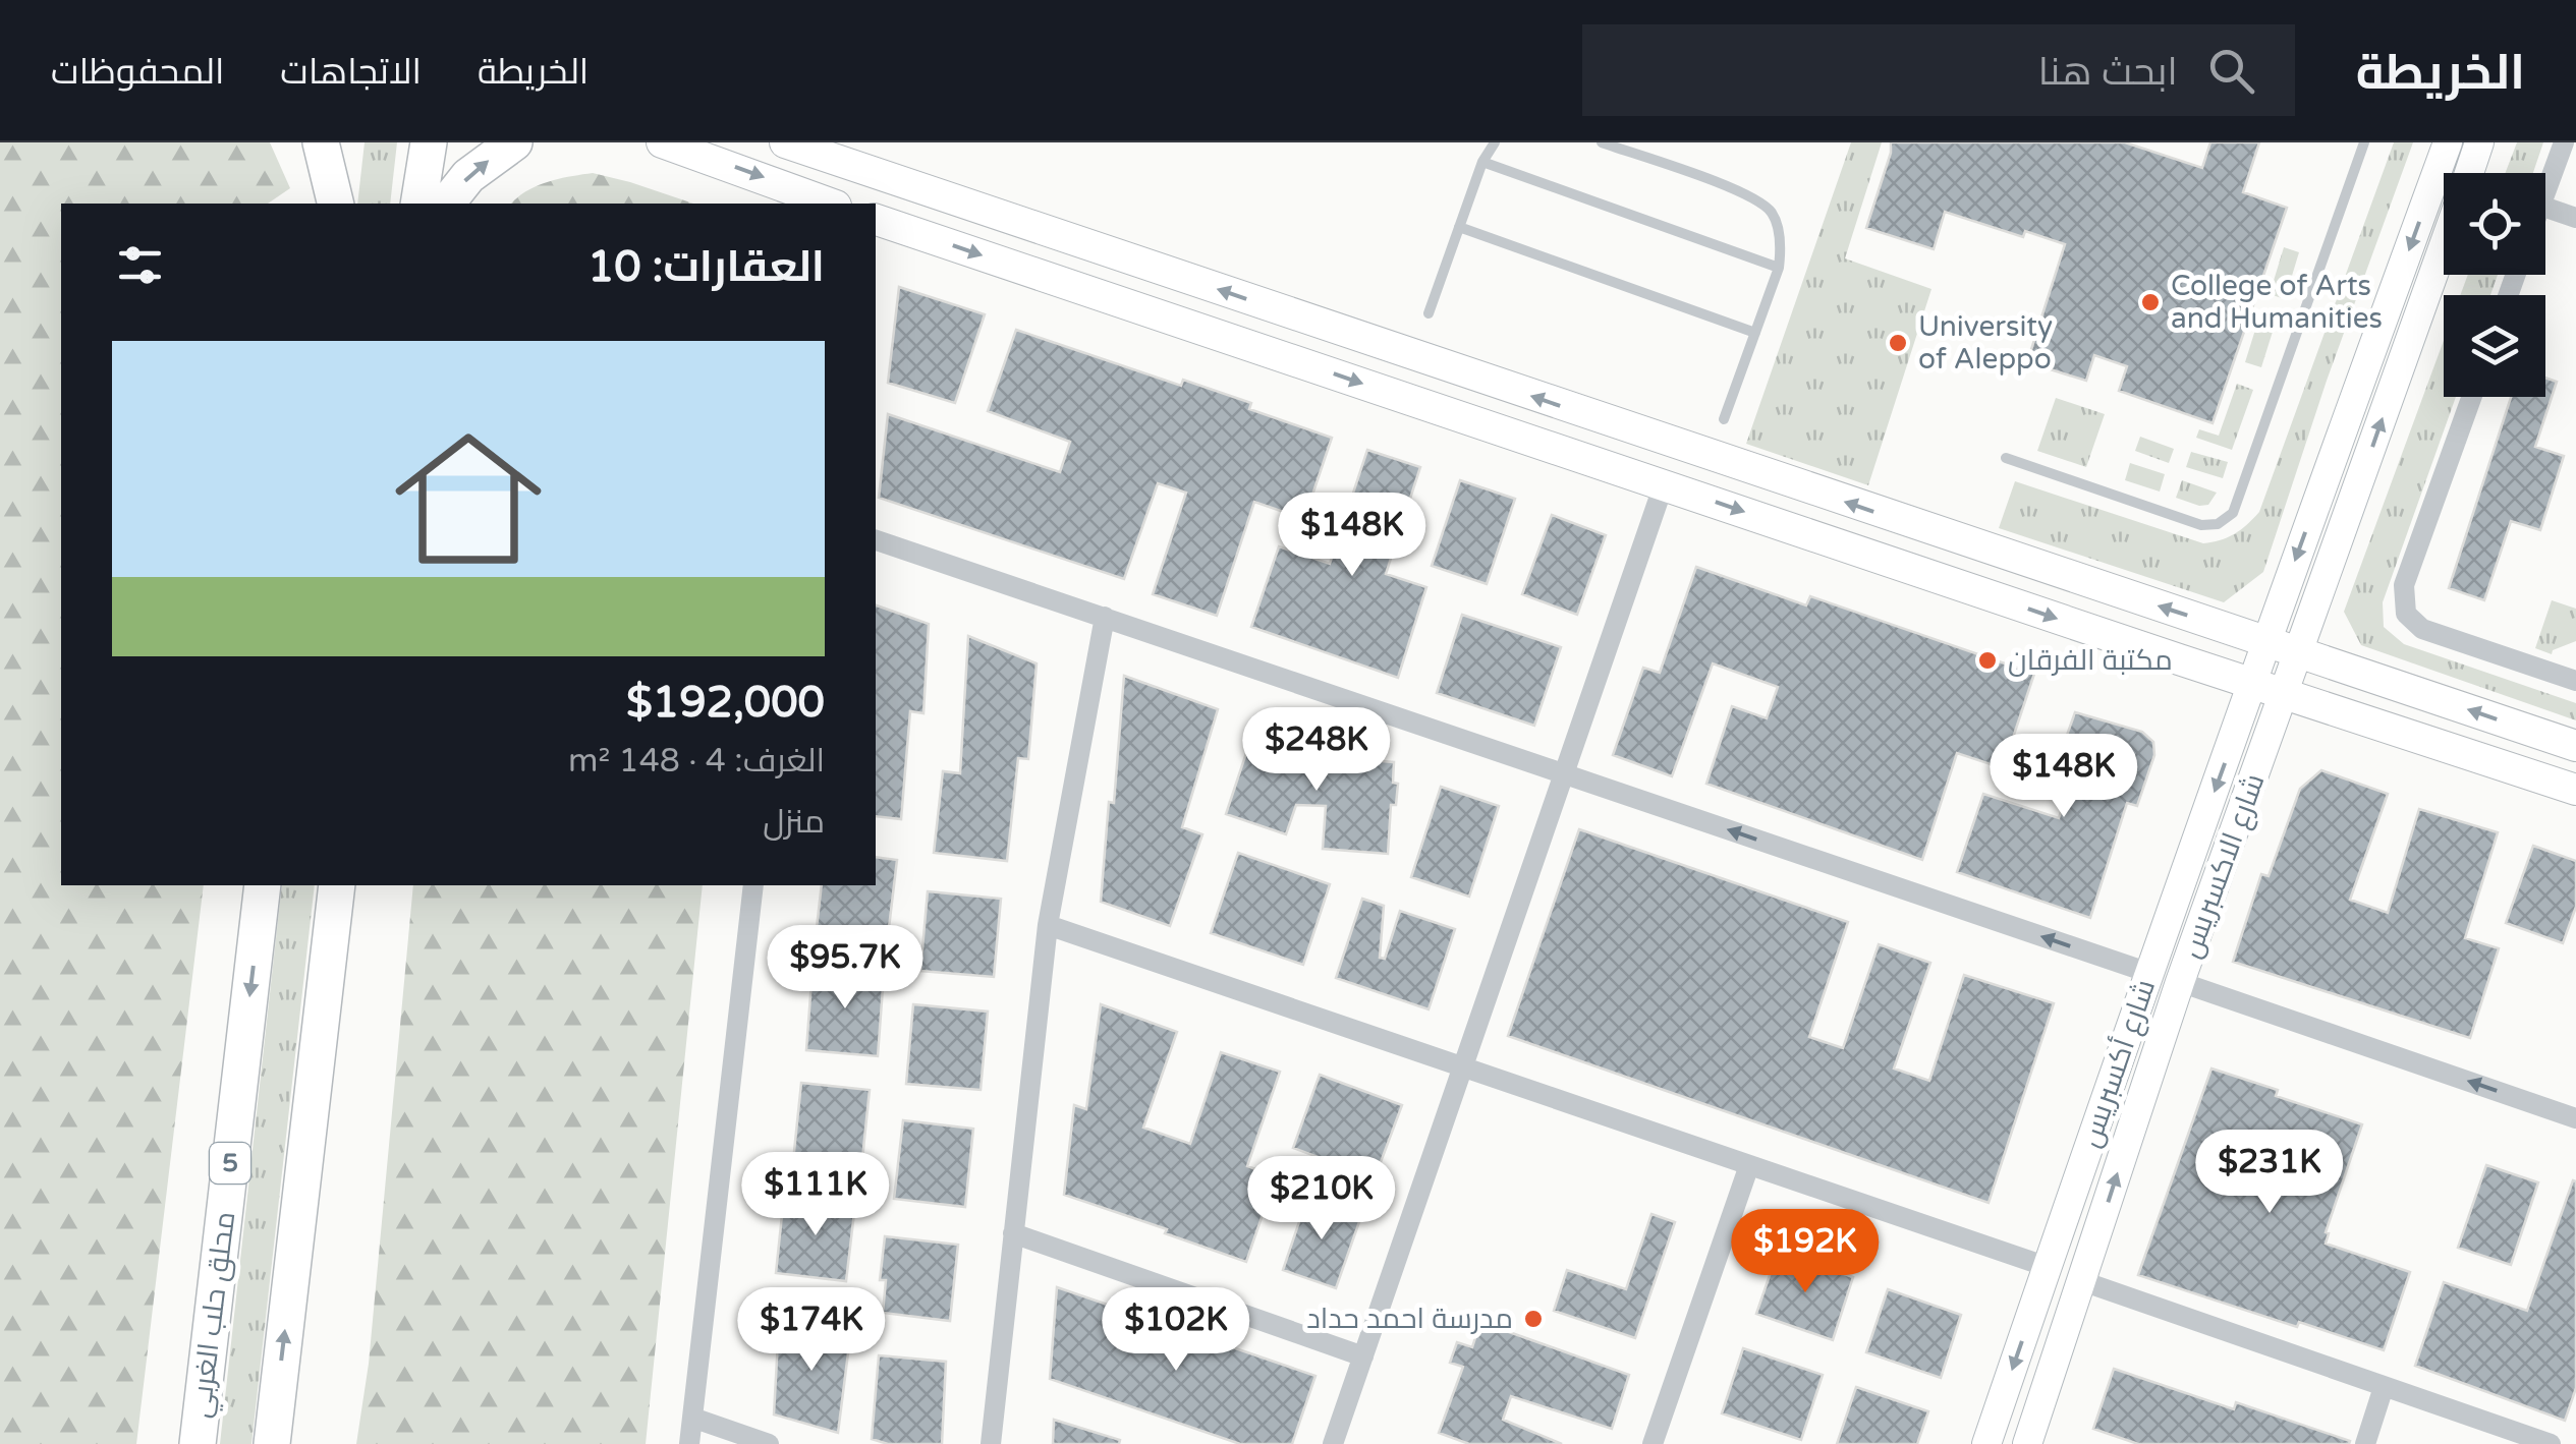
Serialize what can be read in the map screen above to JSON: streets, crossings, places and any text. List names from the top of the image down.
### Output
{
  "streets": {
    "highway": ["5", "محلق حلب الغربي"],
    "street": ["شارع الاكسبريس", "شارع أكسبريس"]
  },
  "one_way": ["شارع الاكسبريس", "شارع أكسبريس"],
  "places": [
    "College of Arts and Humanities",
    "University of Aleppo",
    "مكتبة الفرقان",
    "مدرسة احمد حداد"
  ],
  "page": {
    "header": "الخريطة",
    "search": "ابحث هنا",
    "nav": ["الخريطة", "الاتجاهات", "المحفوظات"],
    "heading": "العقارات: 10",
    "list": [
      {
        "name": "$192,000",
        "note": "الغرف: 4 · 148 m² · منزل"
      }
    ],
    "price": [
      "$148K",
      "$248K",
      "$148K",
      "$95.7K",
      "$231K",
      "$111K",
      "$210K",
      "$192K",
      "$174K",
      "$102K"
    ]
  }
}
